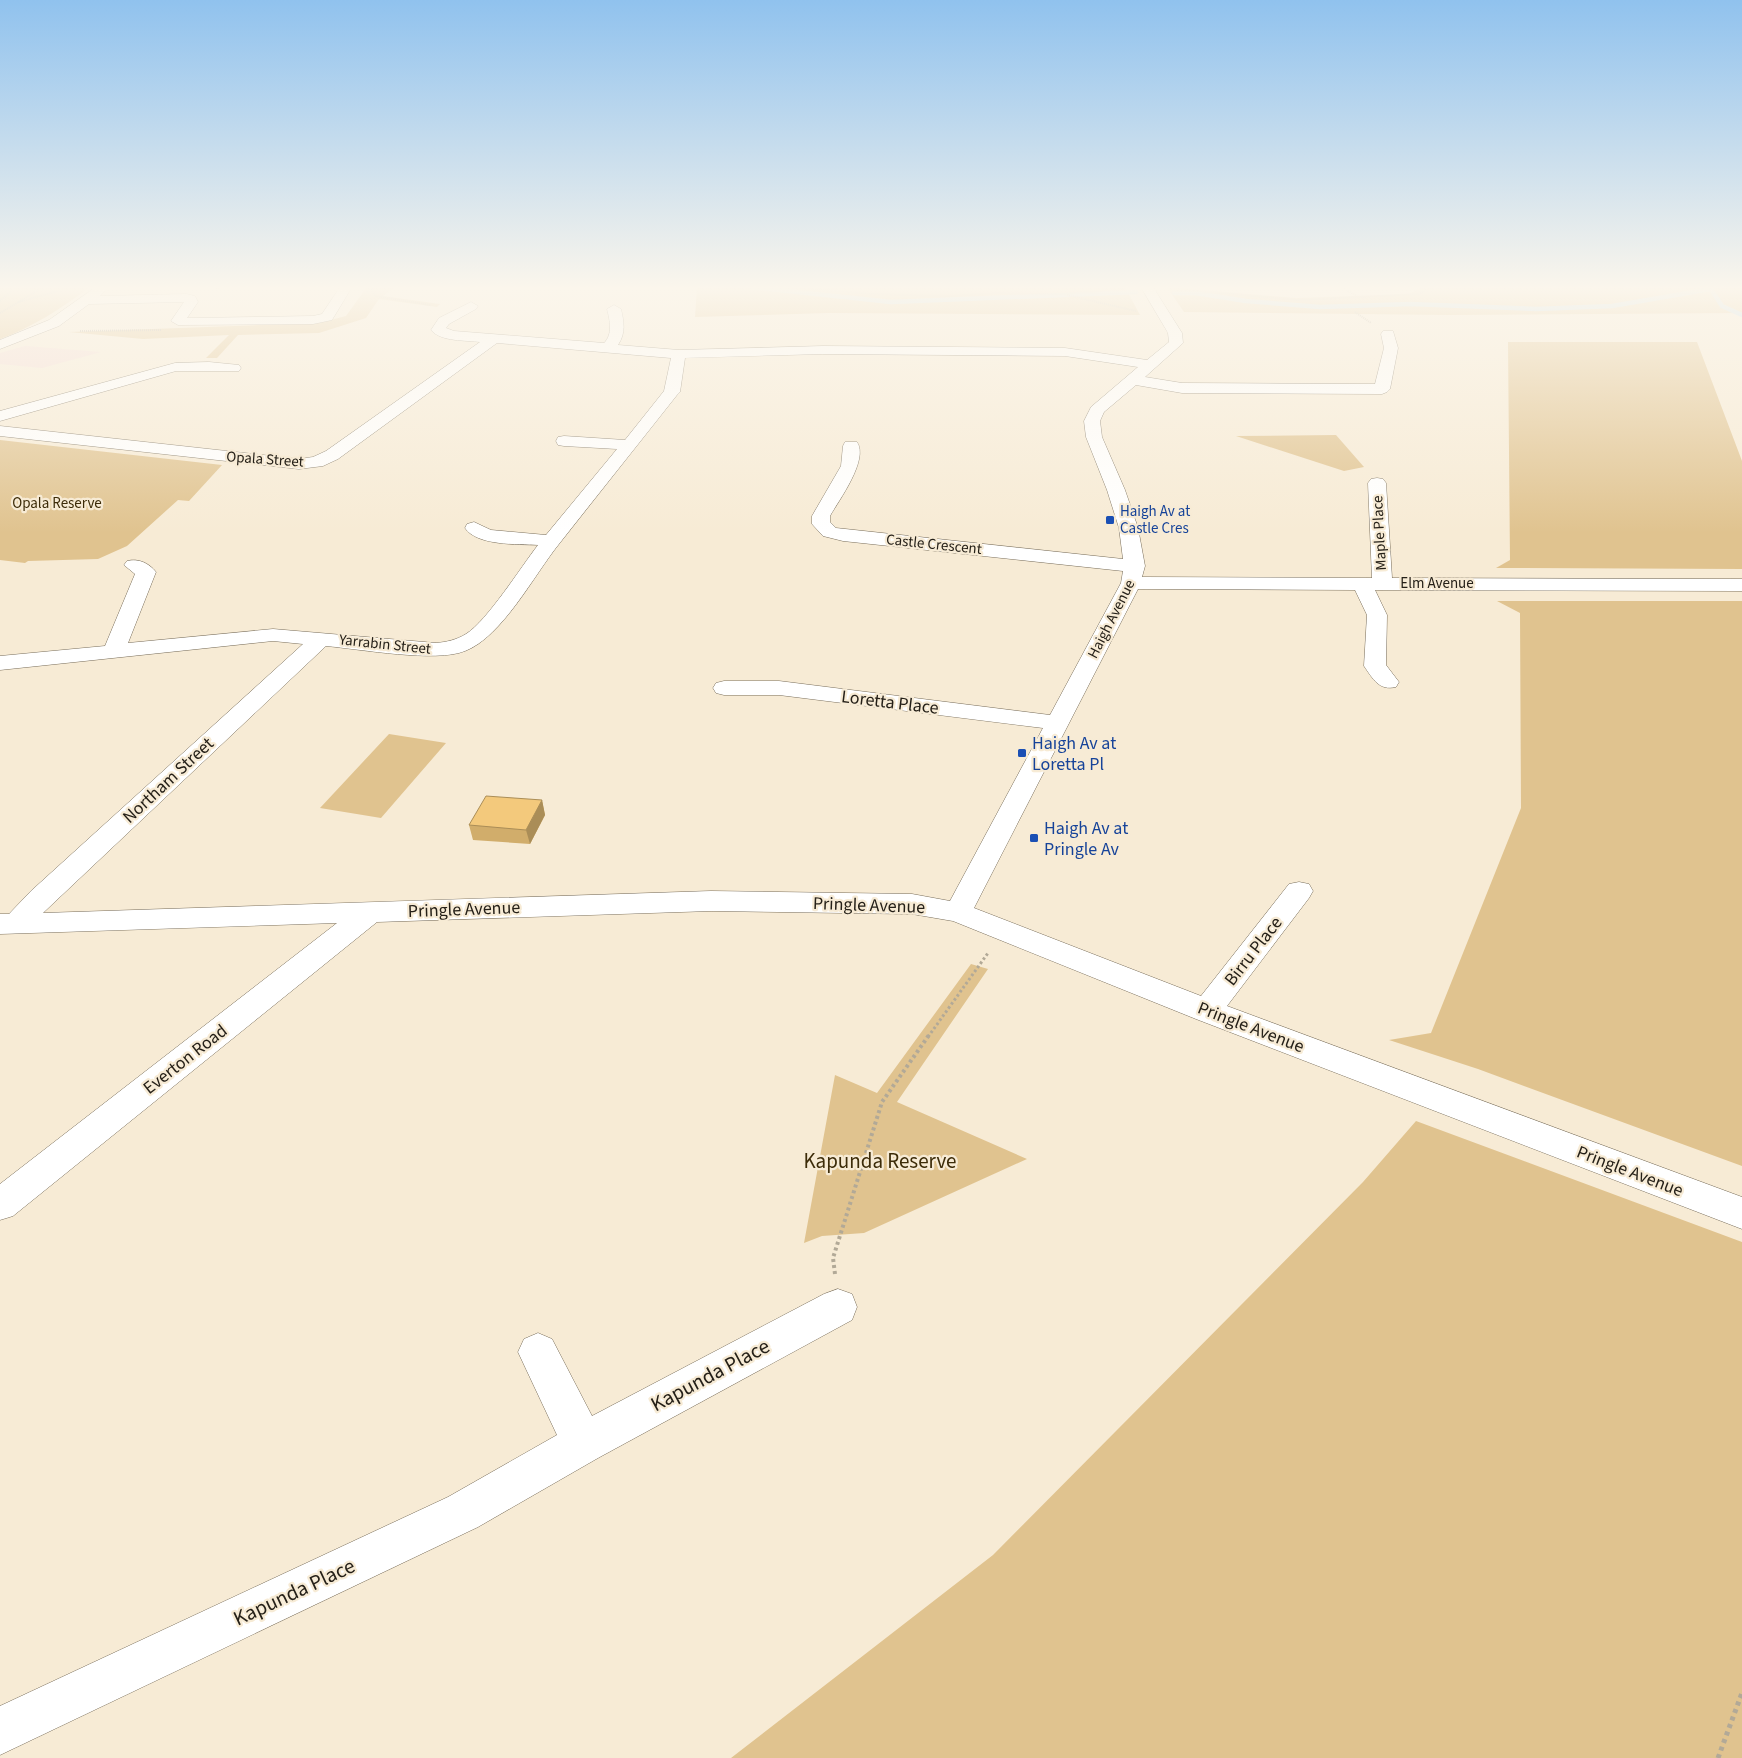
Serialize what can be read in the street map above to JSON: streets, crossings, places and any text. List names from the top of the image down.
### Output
{
  "streets": {
    "street": [
      "Opala Street",
      "Maple Place",
      "Castle Crescent",
      "Elm Avenue",
      "Haigh Avenue",
      "Yarrabin Street",
      "Loretta Place",
      "Northam Street",
      "Pringle Avenue",
      "Birru Place",
      "Everton Road",
      "Kapunda Place"
    ]
  },
  "crossings": [
    ["Maple Place", "Elm Avenue"],
    ["Castle Crescent", "Elm Avenue"],
    ["Castle Crescent", "Haigh Avenue"],
    ["Elm Avenue", "Haigh Avenue"],
    ["Haigh Avenue", "Loretta Place"],
    ["Haigh Avenue", "Pringle Avenue"],
    ["Yarrabin Street", "Northam Street"],
    ["Northam Street", "Pringle Avenue"],
    ["Pringle Avenue", "Birru Place"],
    ["Pringle Avenue", "Everton Road"]
  ],
  "parks": ["Opala Reserve", "Kapunda Reserve"],
  "places": {
    "transit": ["Haigh Av at Castle Cres", "Haigh Av at Loretta Pl", "Haigh Av at Pringle Av"]
  }
}
